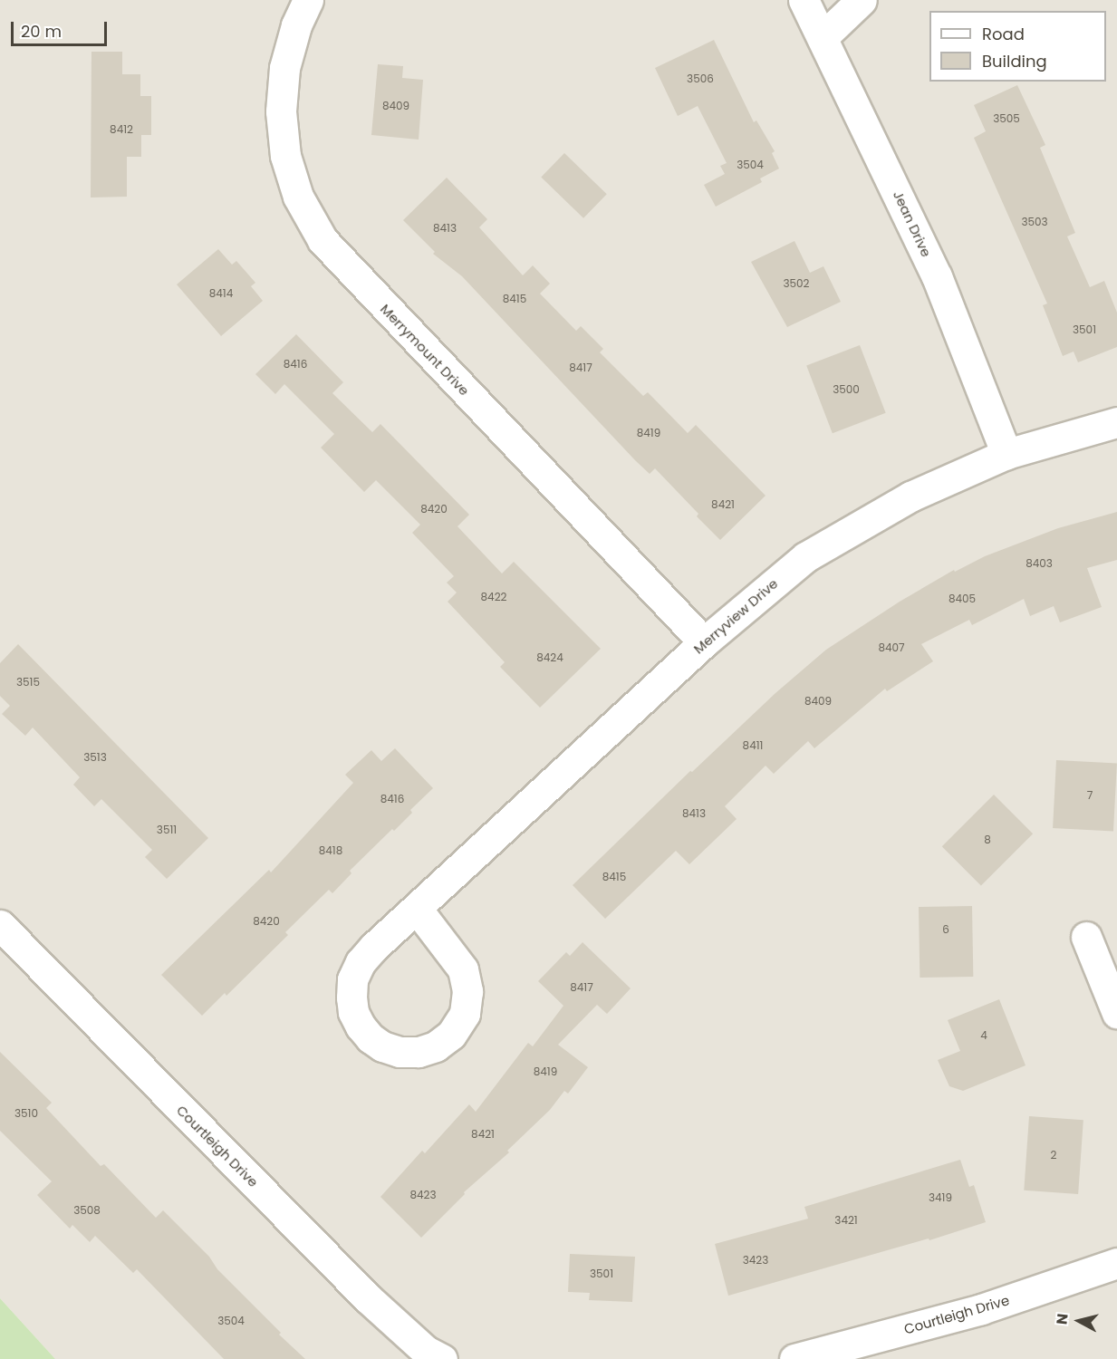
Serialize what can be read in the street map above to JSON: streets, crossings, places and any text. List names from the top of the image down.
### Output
{
  "streets": {
    "street": [
      "Jean Drive",
      "Merrymount Drive",
      "Merryview Drive",
      "Courtleigh Drive"
    ]
  },
  "crossings": [
    ["Jean Drive", "Merryview Drive"],
    ["Merrymount Drive", "Merryview Drive"]
  ],
  "house_numbers": [
    "3506",
    "8409",
    "3505",
    "8412",
    "3504",
    "3503",
    "8413",
    "3502",
    "8414",
    "8415",
    "3501",
    "8416",
    "8417",
    "3500",
    "8419",
    "8421",
    "8420",
    "8403",
    "8422",
    "8405",
    "8407",
    "8424",
    "3515",
    "8409",
    "8411",
    "3513",
    "7",
    "8416",
    "8413",
    "3511",
    "8",
    "8418",
    "8415",
    "8420",
    "6",
    "8417",
    "4",
    "8419",
    "3510",
    "8421",
    "2",
    "8423",
    "3419",
    "3508",
    "3421",
    "3423",
    "3501",
    "3504"
  ],
  "legend": ["Road", "Building"],
  "scale_bar": "20 m",
  "north": "left"
}
